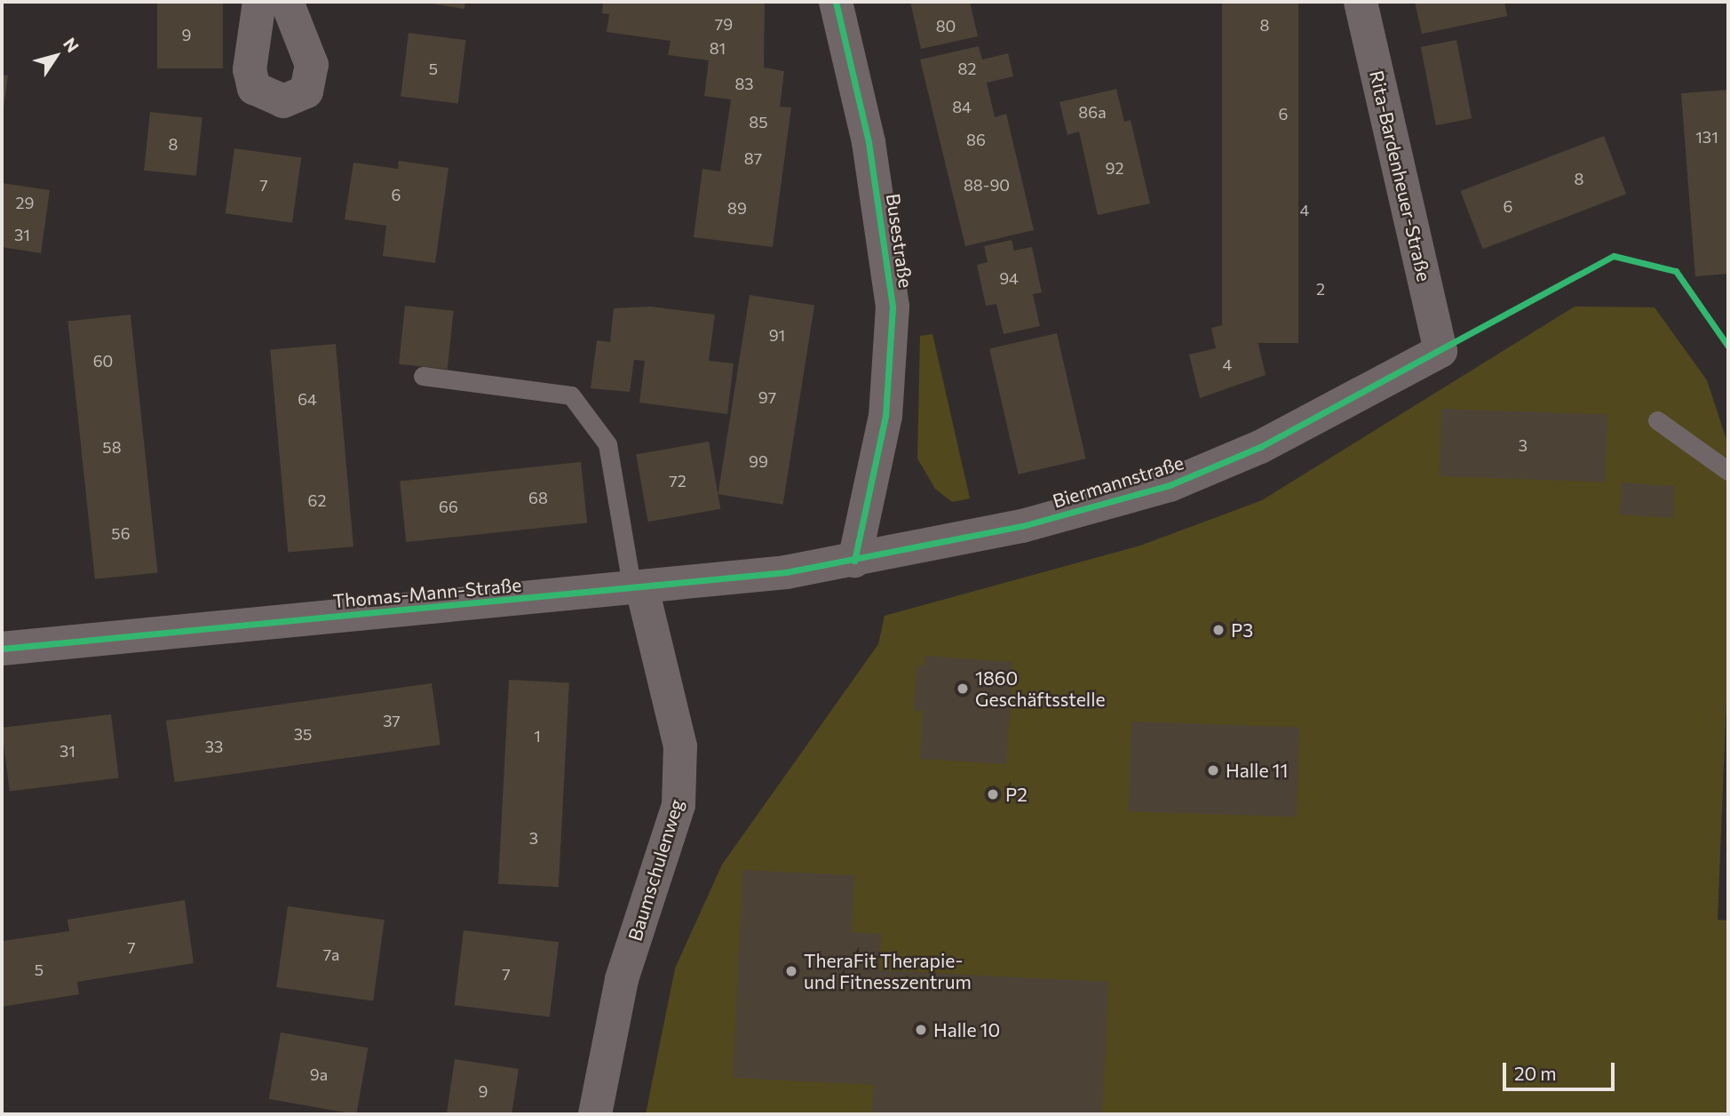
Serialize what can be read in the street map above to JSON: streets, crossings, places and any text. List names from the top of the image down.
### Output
{
  "streets": {
    "street": [
      "Rita-Bardenheuer-Straße",
      "Busestraße",
      "Biermannstraße",
      "Thomas-Mann-Straße",
      "Baumschulenweg"
    ]
  },
  "crossings": [
    ["Rita-Bardenheuer-Straße", "Biermannstraße"],
    ["Busestraße", "Biermannstraße"],
    ["Busestraße", "Thomas-Mann-Straße"],
    ["Biermannstraße", "Thomas-Mann-Straße"],
    ["Thomas-Mann-Straße", "Baumschulenweg"]
  ],
  "places": [
    "P3",
    "1860 Geschäftsstelle",
    "Halle 11",
    "P2",
    "TheraFit Therapie- und Fitnesszentrum",
    "Halle 10"
  ],
  "house_numbers": [
    "79",
    "8",
    "80",
    "9",
    "81",
    "5",
    "82",
    "83",
    "84",
    "86a",
    "6",
    "85",
    "131",
    "86",
    "8",
    "87",
    "92",
    "8",
    "7",
    "88-90",
    "6",
    "29",
    "6",
    "89",
    "4",
    "31",
    "94",
    "2",
    "91",
    "60",
    "4",
    "97",
    "64",
    "3",
    "58",
    "99",
    "72",
    "68",
    "62",
    "66",
    "56",
    "37",
    "35",
    "1",
    "33",
    "31",
    "3",
    "7",
    "7a",
    "5",
    "7",
    "9a",
    "9"
  ],
  "scale_bar": "20 m",
  "north": "top right"
}
